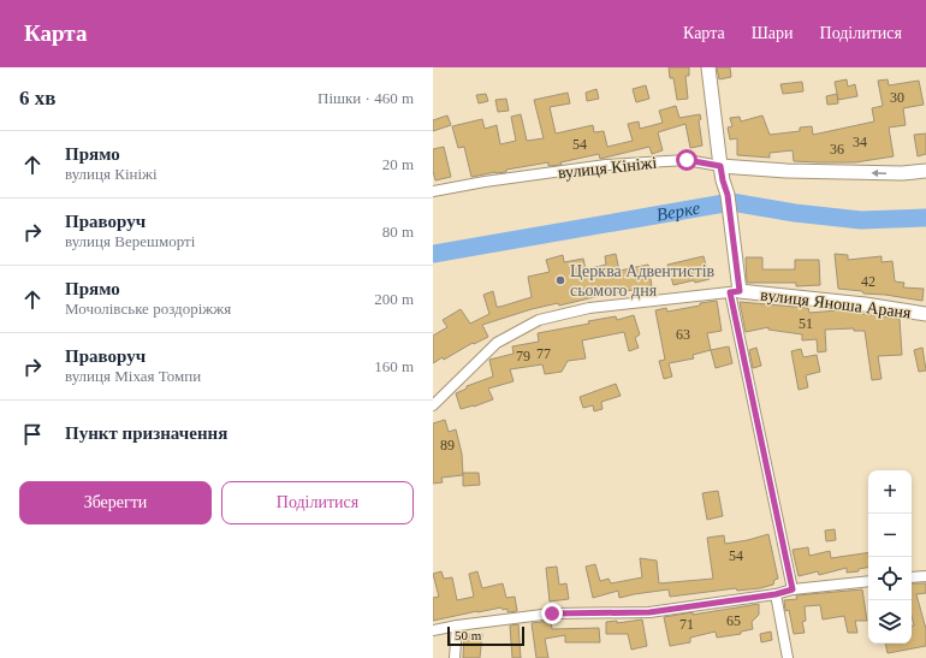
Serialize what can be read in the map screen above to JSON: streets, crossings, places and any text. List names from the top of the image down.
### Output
{
  "streets": {
    "street": ["вулиця Кініжі", "вулиця Яноша Араня"]
  },
  "one_way": ["вулиця Кініжі"],
  "water": ["Верке"],
  "places": ["Церква Адвентистів сьомого дня"],
  "house_numbers": [
    "30",
    "34",
    "54",
    "36",
    "42",
    "51",
    "63",
    "77",
    "79",
    "89",
    "54",
    "65",
    "71"
  ],
  "scale_bar": "50 m",
  "page": {
    "header": "Карта",
    "nav": ["Карта", "Шари", "Поділитися"],
    "heading": ["6 хв", "Пішки · 460 m"],
    "list": [
      ["Прямо", "вулиця Кініжі", "20 m"],
      ["Праворуч", "вулиця Верешморті", "80 m"],
      ["Прямо", "Мочолівське роздоріжжя", "200 m"],
      ["Праворуч", "вулиця Міхая Томпи", "160 m"],
      "Пункт призначення"
    ],
    "buttons": ["Зберегти", "Поділитися"],
    "map_buttons": ["+", "−"],
    "scale": "50 m"
  }
}
